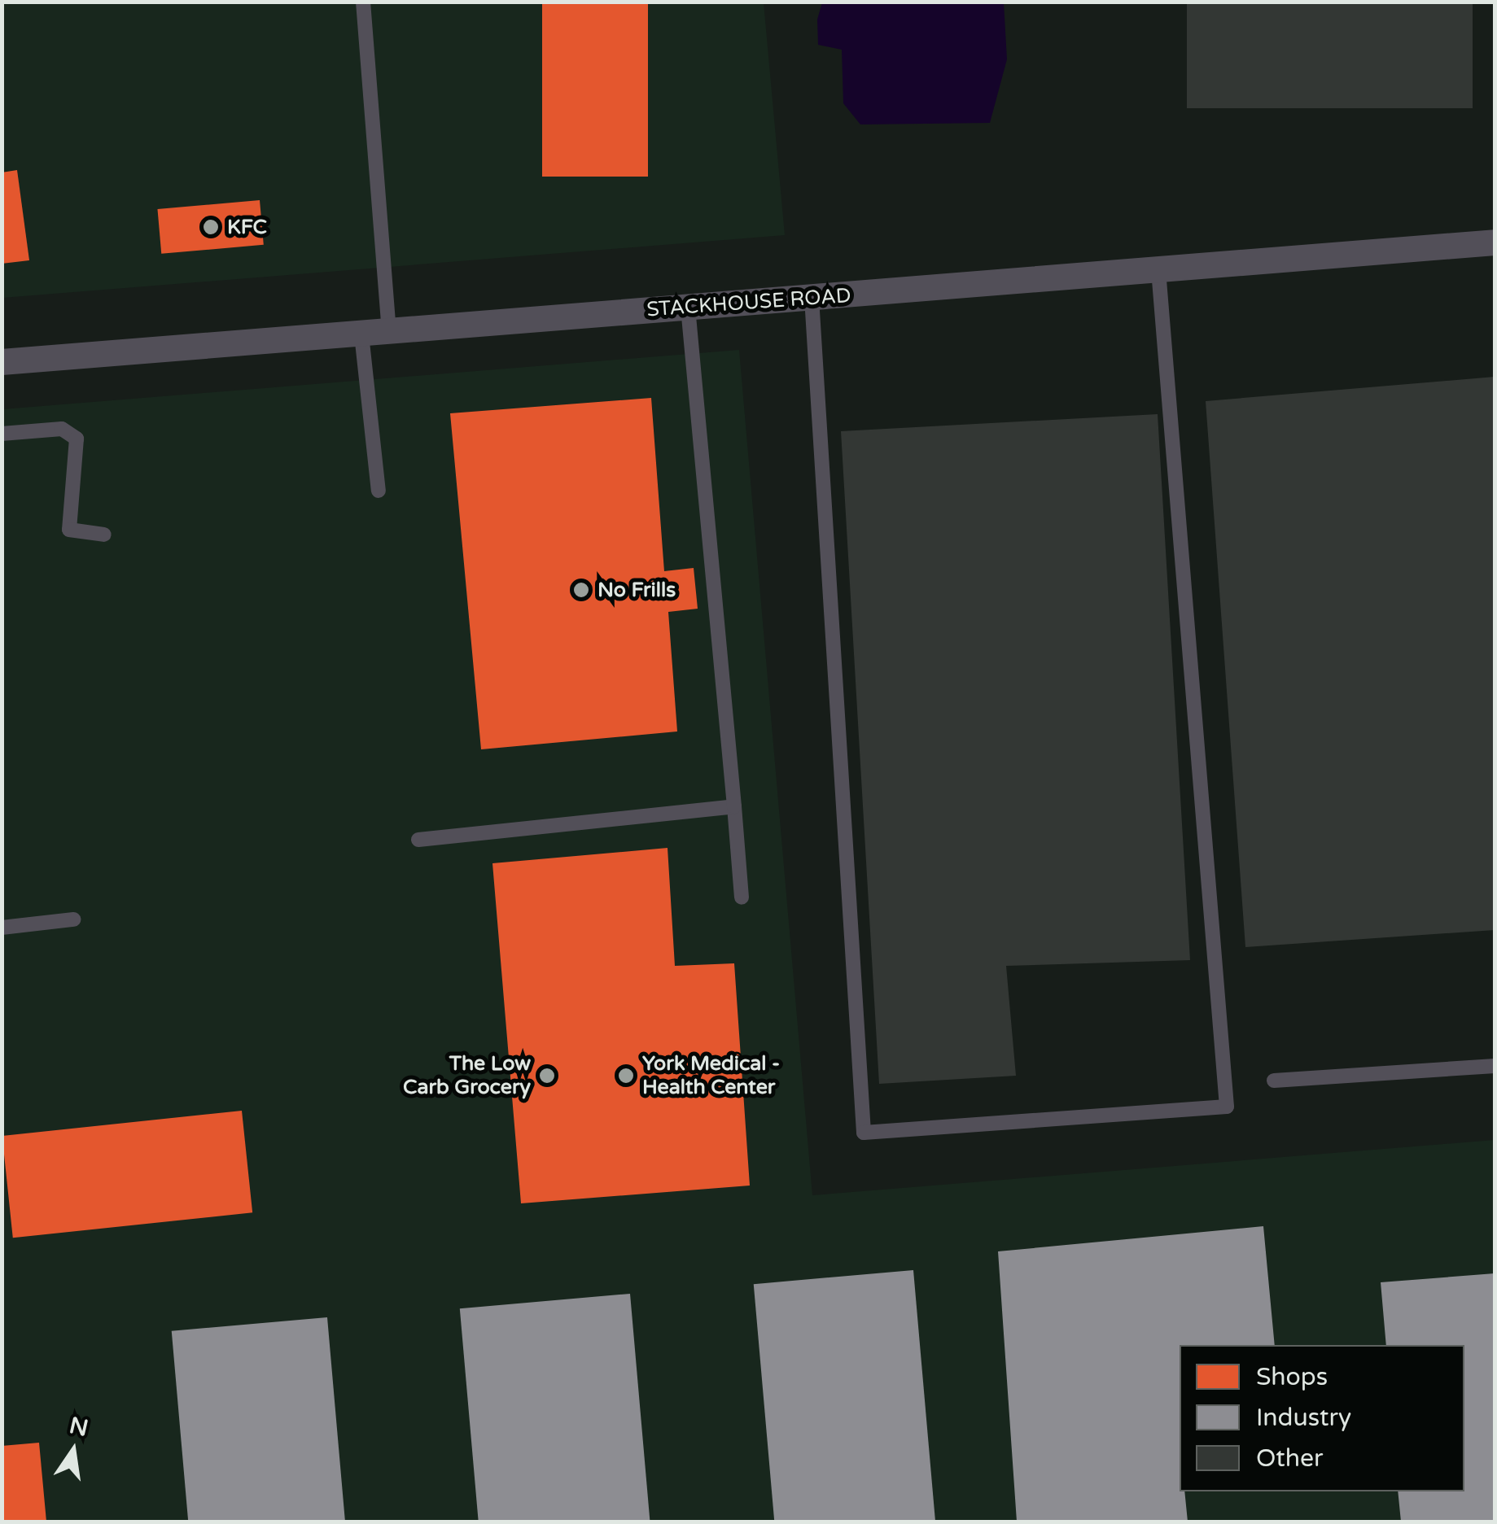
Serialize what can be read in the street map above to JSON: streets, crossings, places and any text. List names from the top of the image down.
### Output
{
  "streets": {
    "street": ["STACKHOUSE ROAD"]
  },
  "places": [
    "KFC",
    "No Frills",
    "The Low Carb Grocery",
    "York Medical - Health Center"
  ],
  "legend": ["Shops", "Industry", "Other"],
  "north": "top"
}
